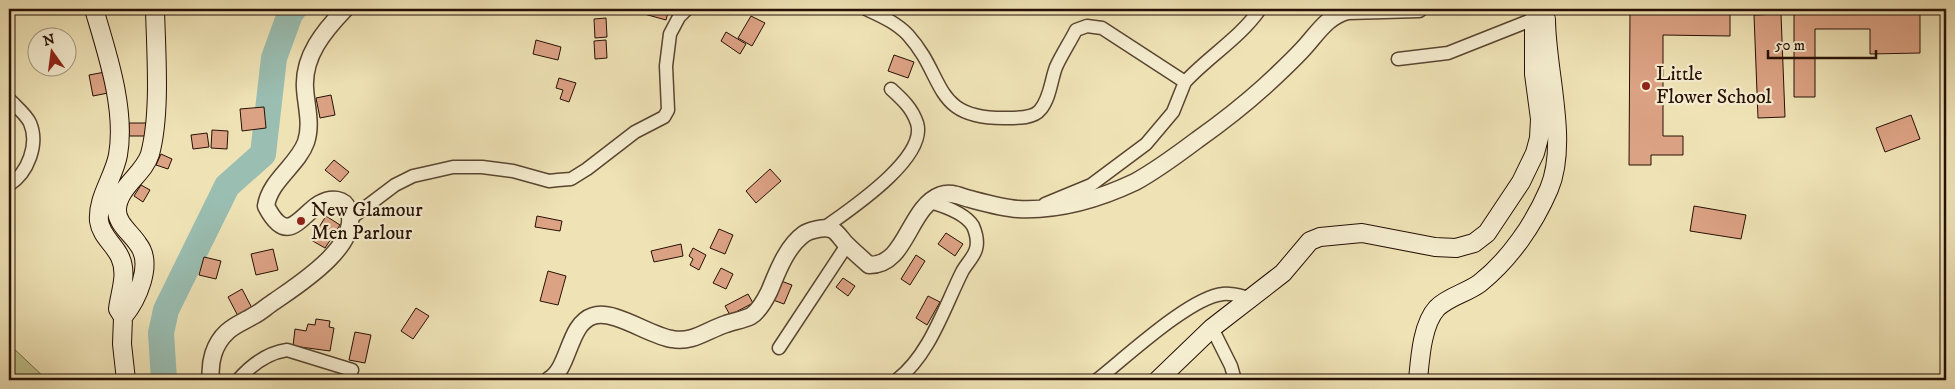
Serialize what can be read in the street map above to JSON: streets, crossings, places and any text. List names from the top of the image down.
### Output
{
  "places": ["Little Flower School", "New Glamour Men Parlour"],
  "scale_bar": "50 m",
  "north": "top"
}
